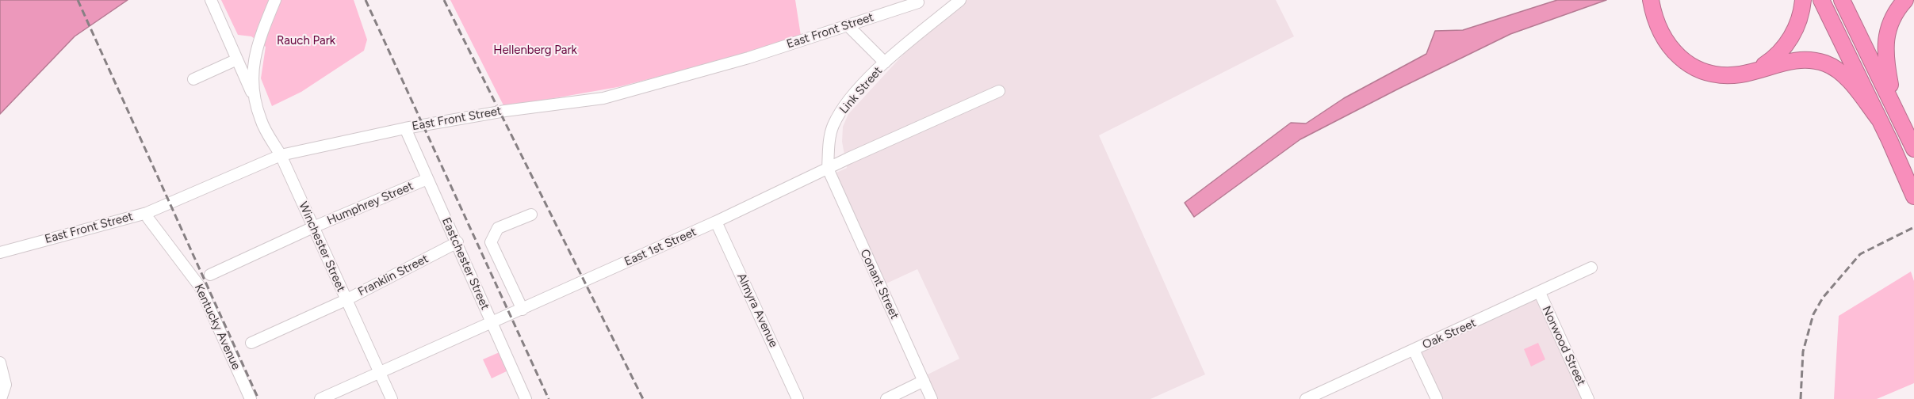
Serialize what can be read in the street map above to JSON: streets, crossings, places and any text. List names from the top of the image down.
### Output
{
  "streets": {
    "street": [
      "East Front Street",
      "Link Street",
      "Humphrey Street",
      "Winchester Street",
      "East 1st Street",
      "Eastchester Street",
      "Franklin Street",
      "Conant Street",
      "Almyra Avenue",
      "Kentucky Avenue",
      "Oak Street",
      "Norwood Street"
    ]
  },
  "crossings": [
    ["East Front Street", "Link Street"],
    ["East Front Street", "Winchester Street"],
    ["East Front Street", "Eastchester Street"],
    ["East Front Street", "Kentucky Avenue"],
    ["Link Street", "East 1st Street"],
    ["Link Street", "Conant Street"],
    ["Humphrey Street", "Winchester Street"],
    ["Humphrey Street", "Eastchester Street"],
    ["Winchester Street", "East 1st Street"],
    ["Winchester Street", "Franklin Street"],
    ["East 1st Street", "Eastchester Street"],
    ["East 1st Street", "Conant Street"],
    ["East 1st Street", "Almyra Avenue"],
    ["Eastchester Street", "Franklin Street"],
    ["Oak Street", "Norwood Street"]
  ],
  "parks": ["Rauch Park", "Hellenberg Park"]
}
